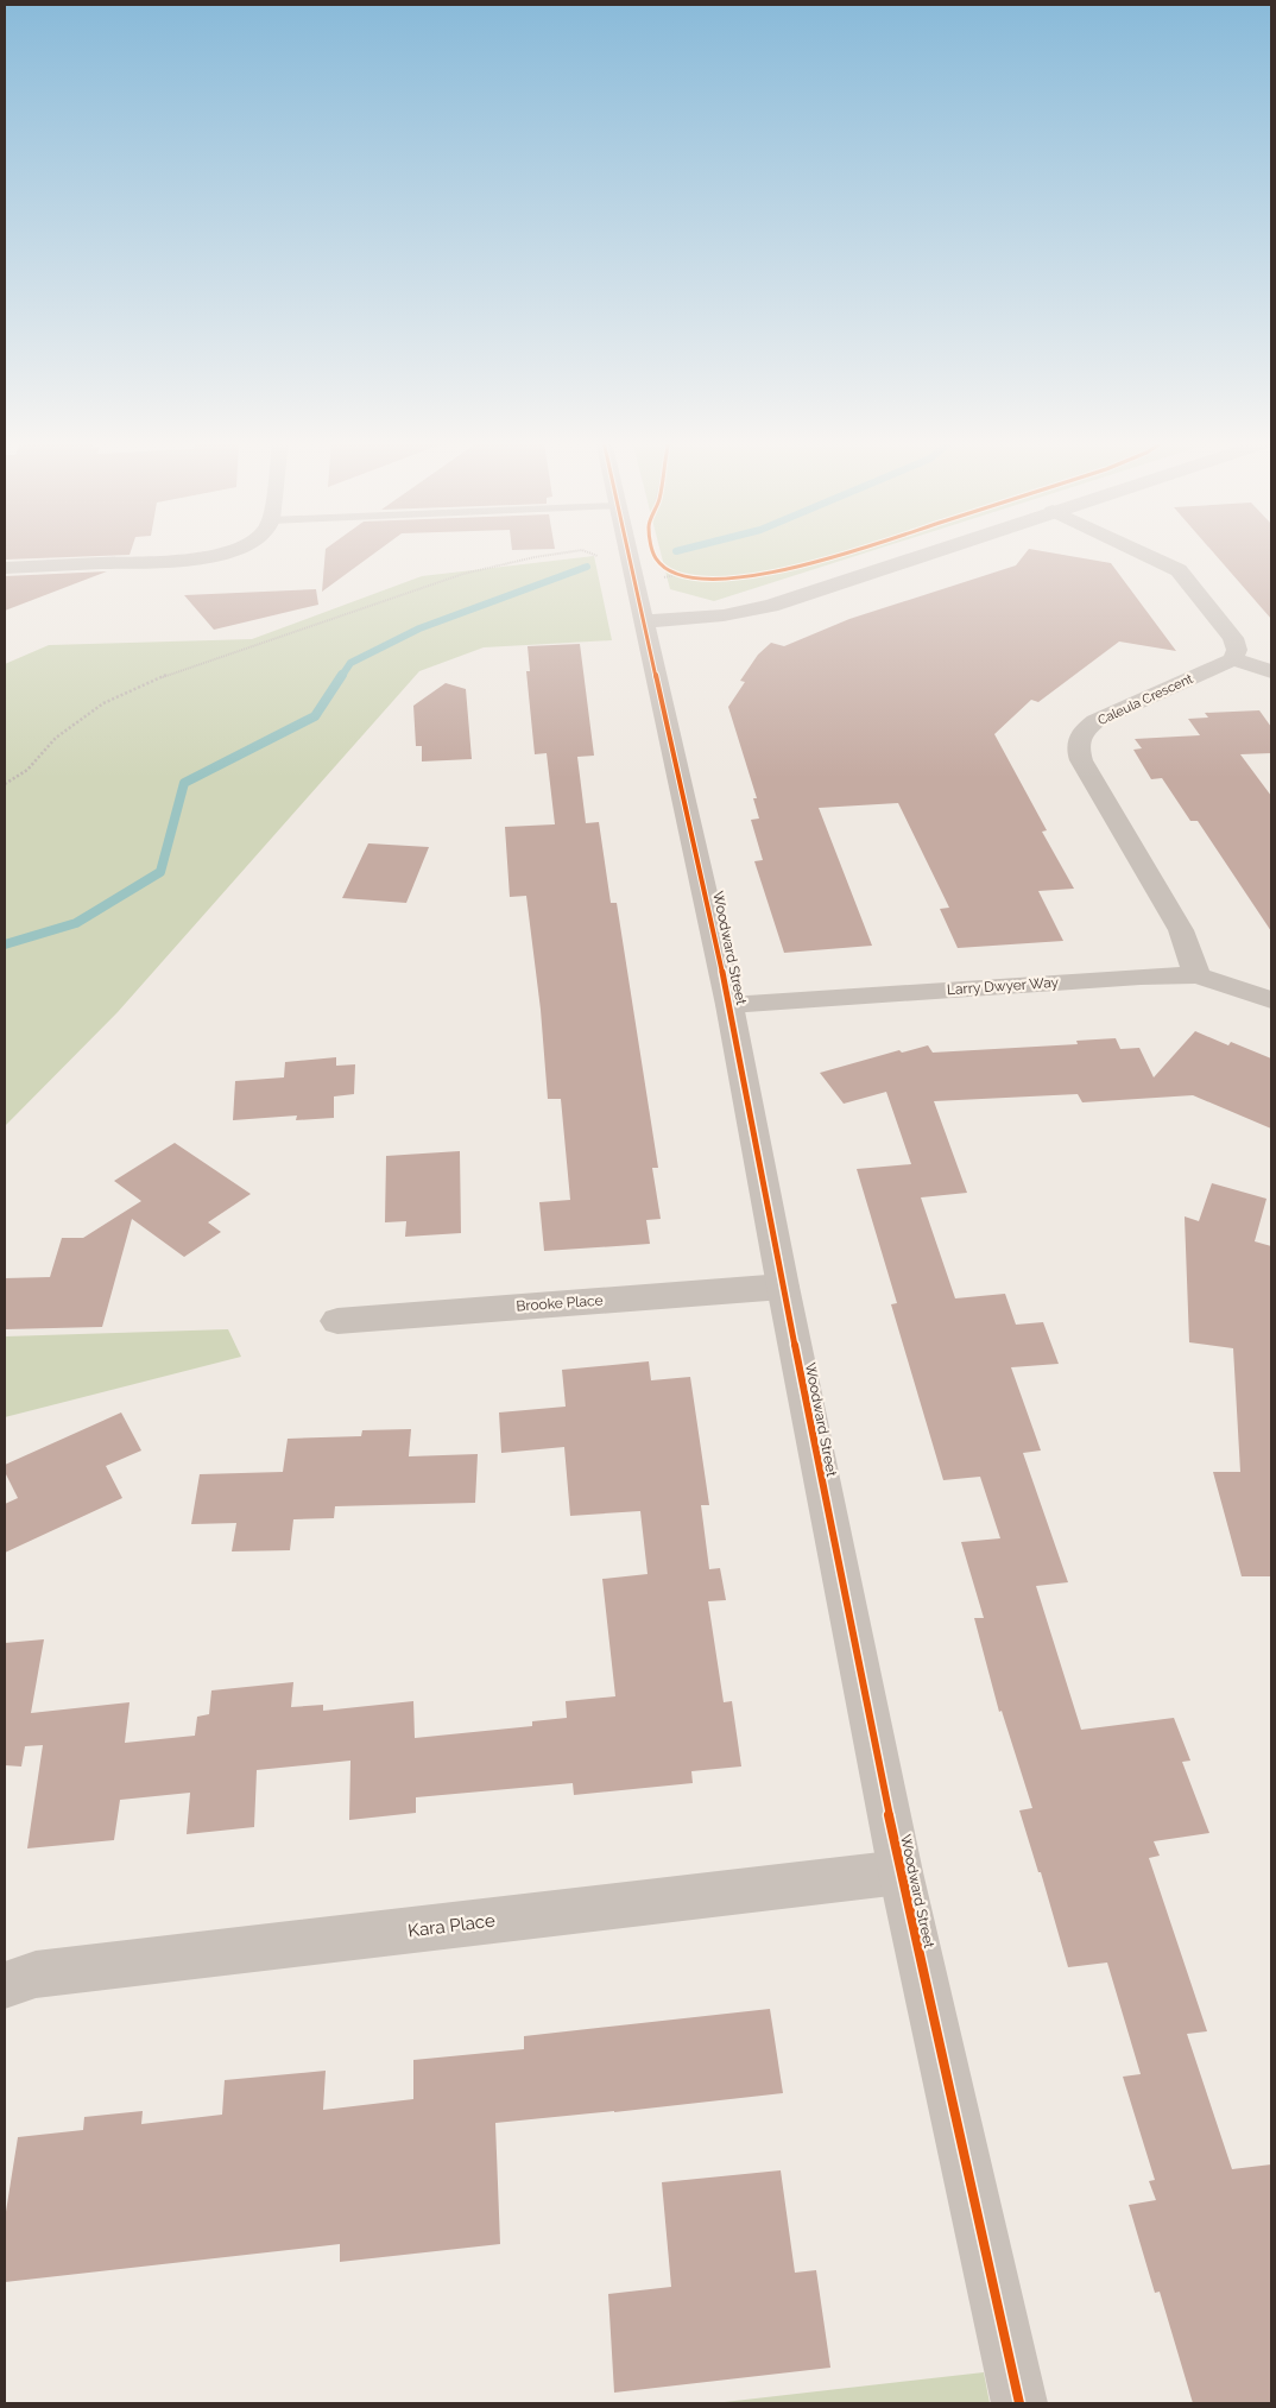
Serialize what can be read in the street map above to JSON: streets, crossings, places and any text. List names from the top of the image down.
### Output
{
  "streets": {
    "street": [
      "Caleula Crescent",
      "Woodward Street",
      "Larry Dwyer Way",
      "Brooke Place",
      "Kara Place"
    ]
  },
  "crossings": [
    ["Caleula Crescent", "Larry Dwyer Way"],
    ["Woodward Street", "Larry Dwyer Way"],
    ["Woodward Street", "Brooke Place"],
    ["Woodward Street", "Kara Place"]
  ]
}
